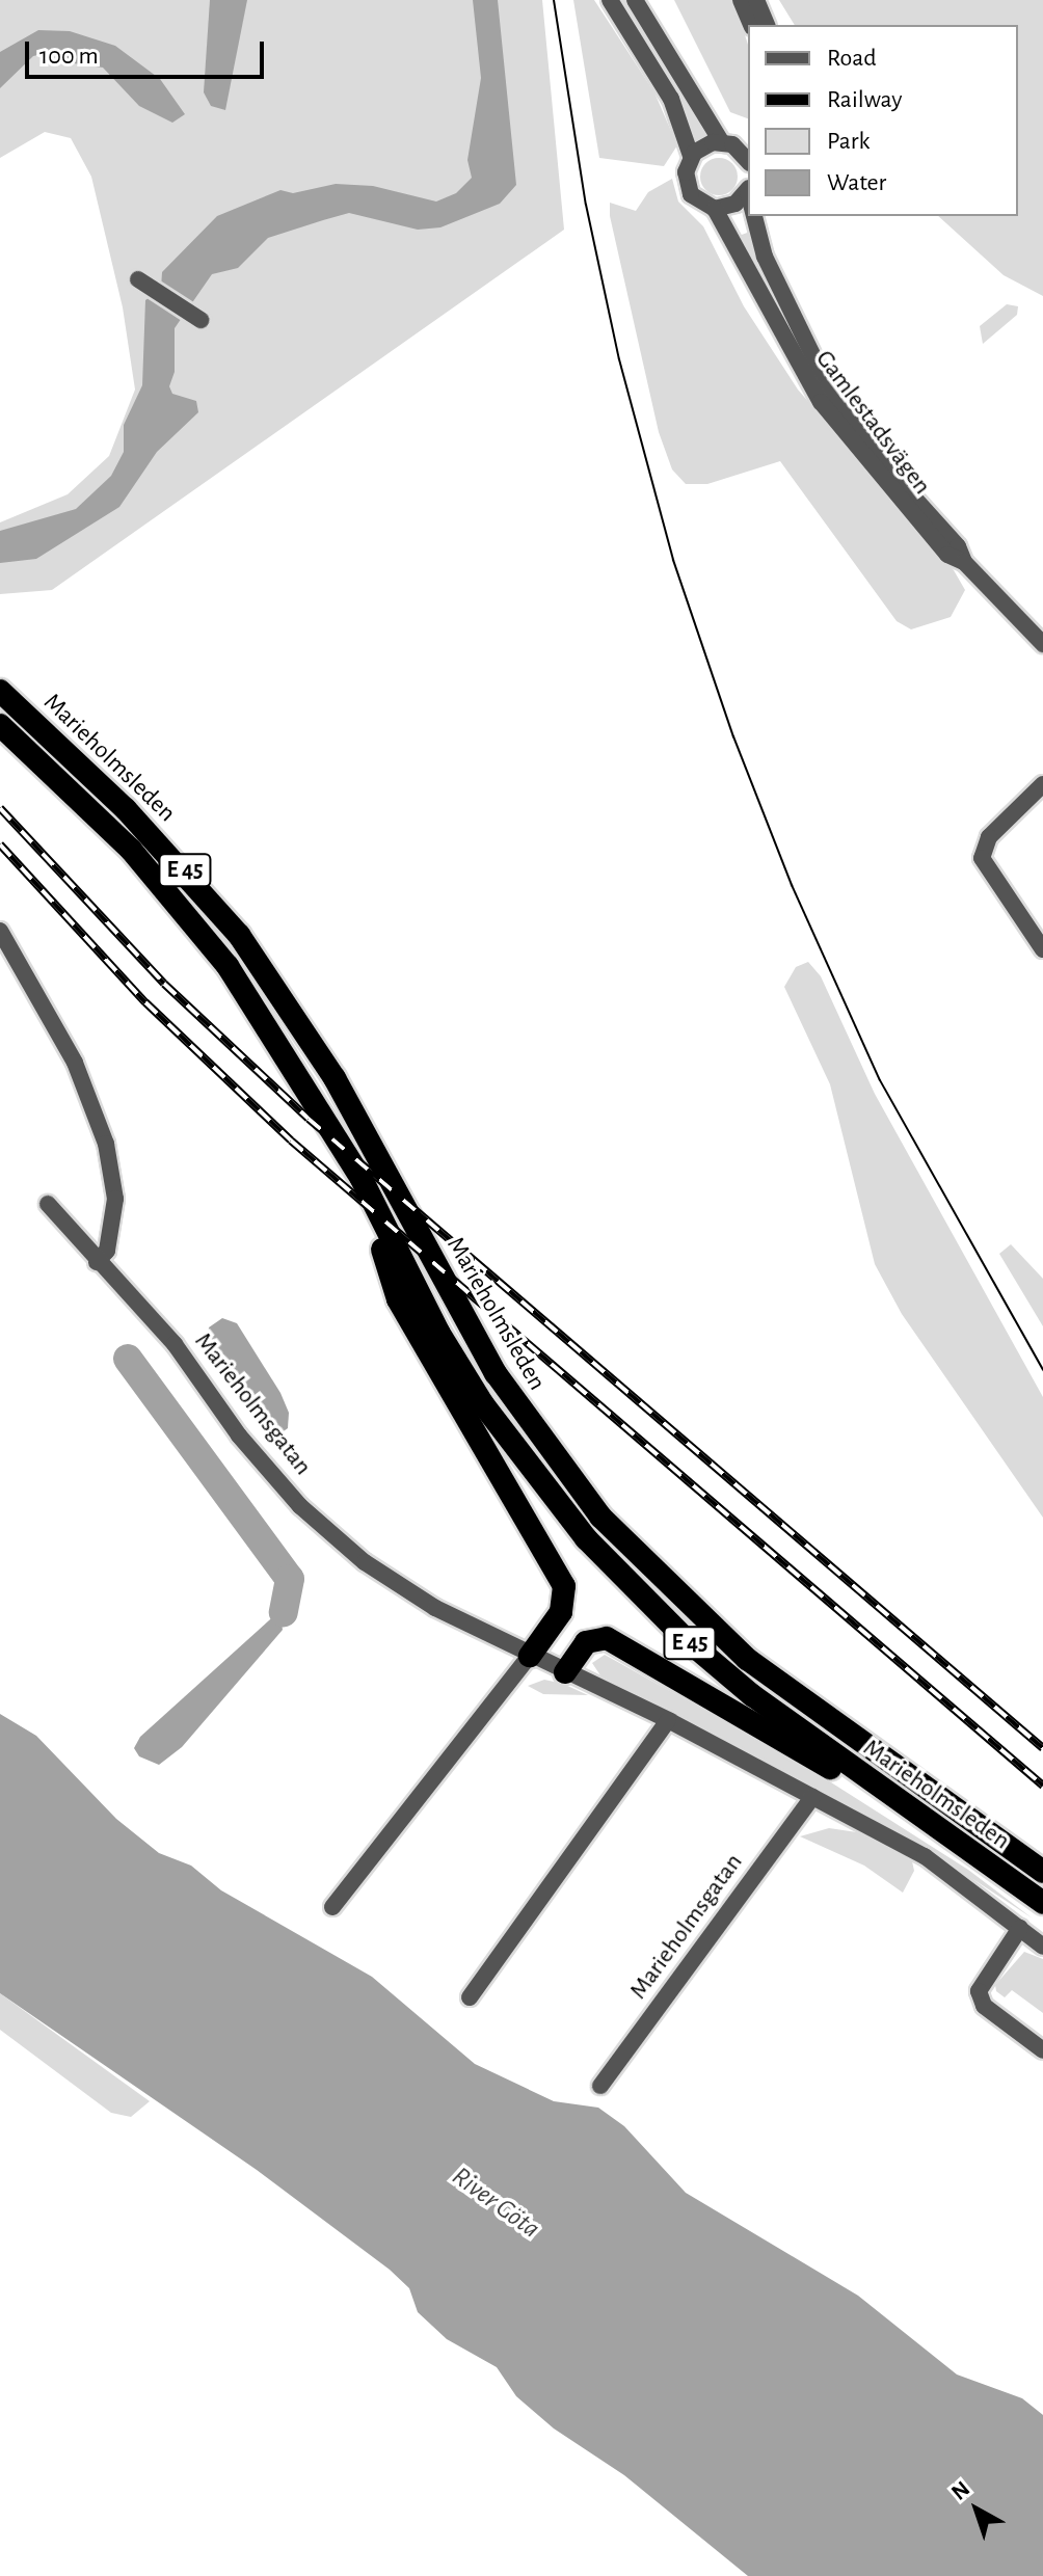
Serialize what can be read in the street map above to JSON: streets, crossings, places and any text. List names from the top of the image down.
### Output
{
  "streets": {
    "highway": ["Marieholmsleden", "E 45"],
    "street": ["Gamlestadsvägen", "Marieholmsgatan"]
  },
  "water": ["River Göta"],
  "legend": [
    "Road",
    "Railway",
    "Park",
    "Water"
  ],
  "scale_bar": "100 m",
  "north": "top left"
}
